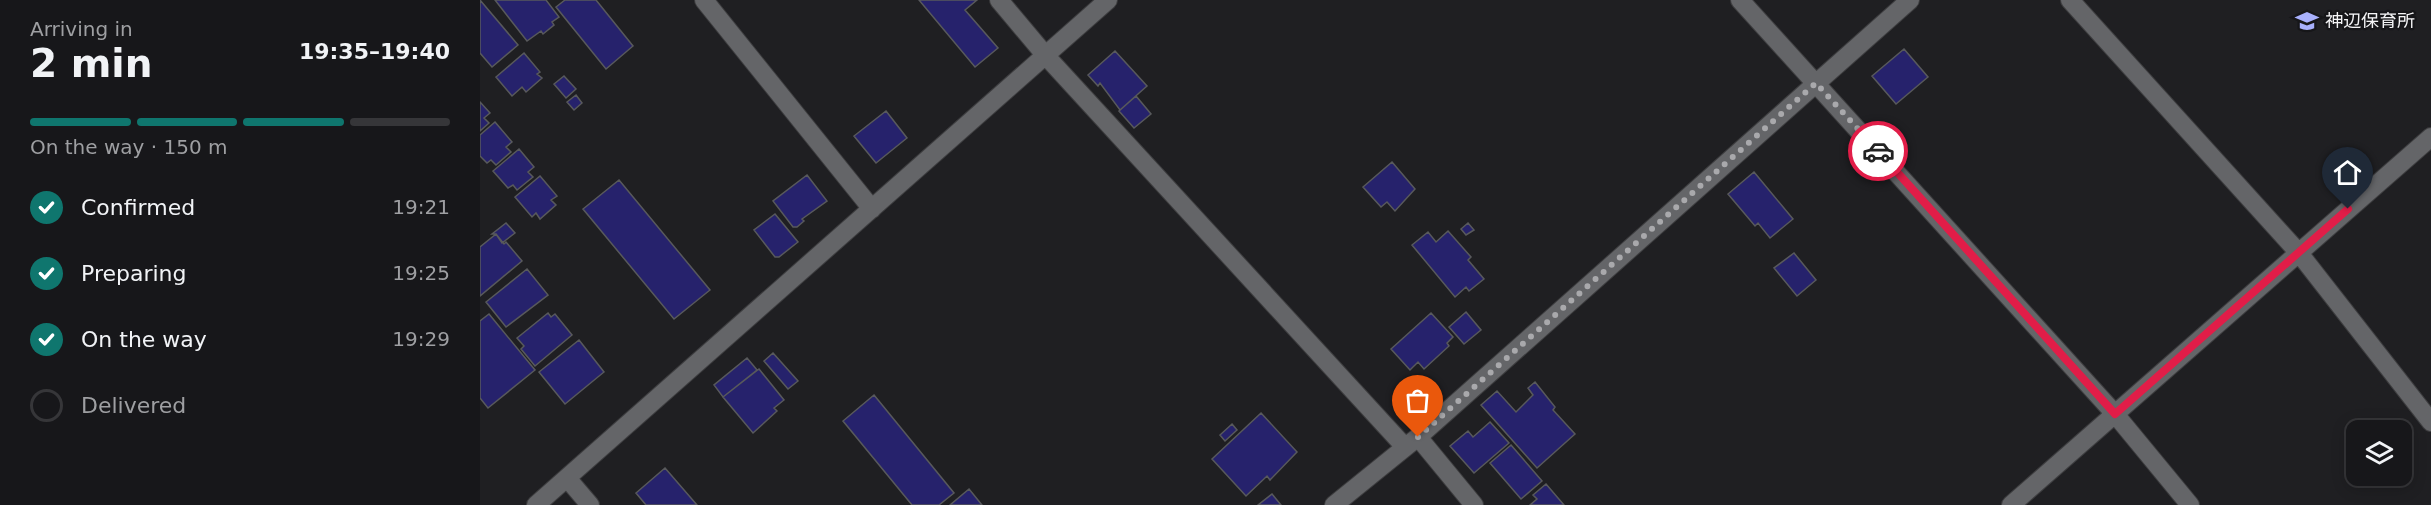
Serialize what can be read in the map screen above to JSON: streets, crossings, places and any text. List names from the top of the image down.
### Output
{
  "places": {
    "school or university": ["神辺保育所"]
  },
  "page": {
    "heading": ["2 min", "Arriving in", "19:35–19:40"],
    "bar": "On the way · 150 m",
    "list": [
      ["Confirmed", "19:21"],
      ["Preparing", "19:25"],
      ["On the way", "19:29"],
      "Delivered"
    ]
  }
}
